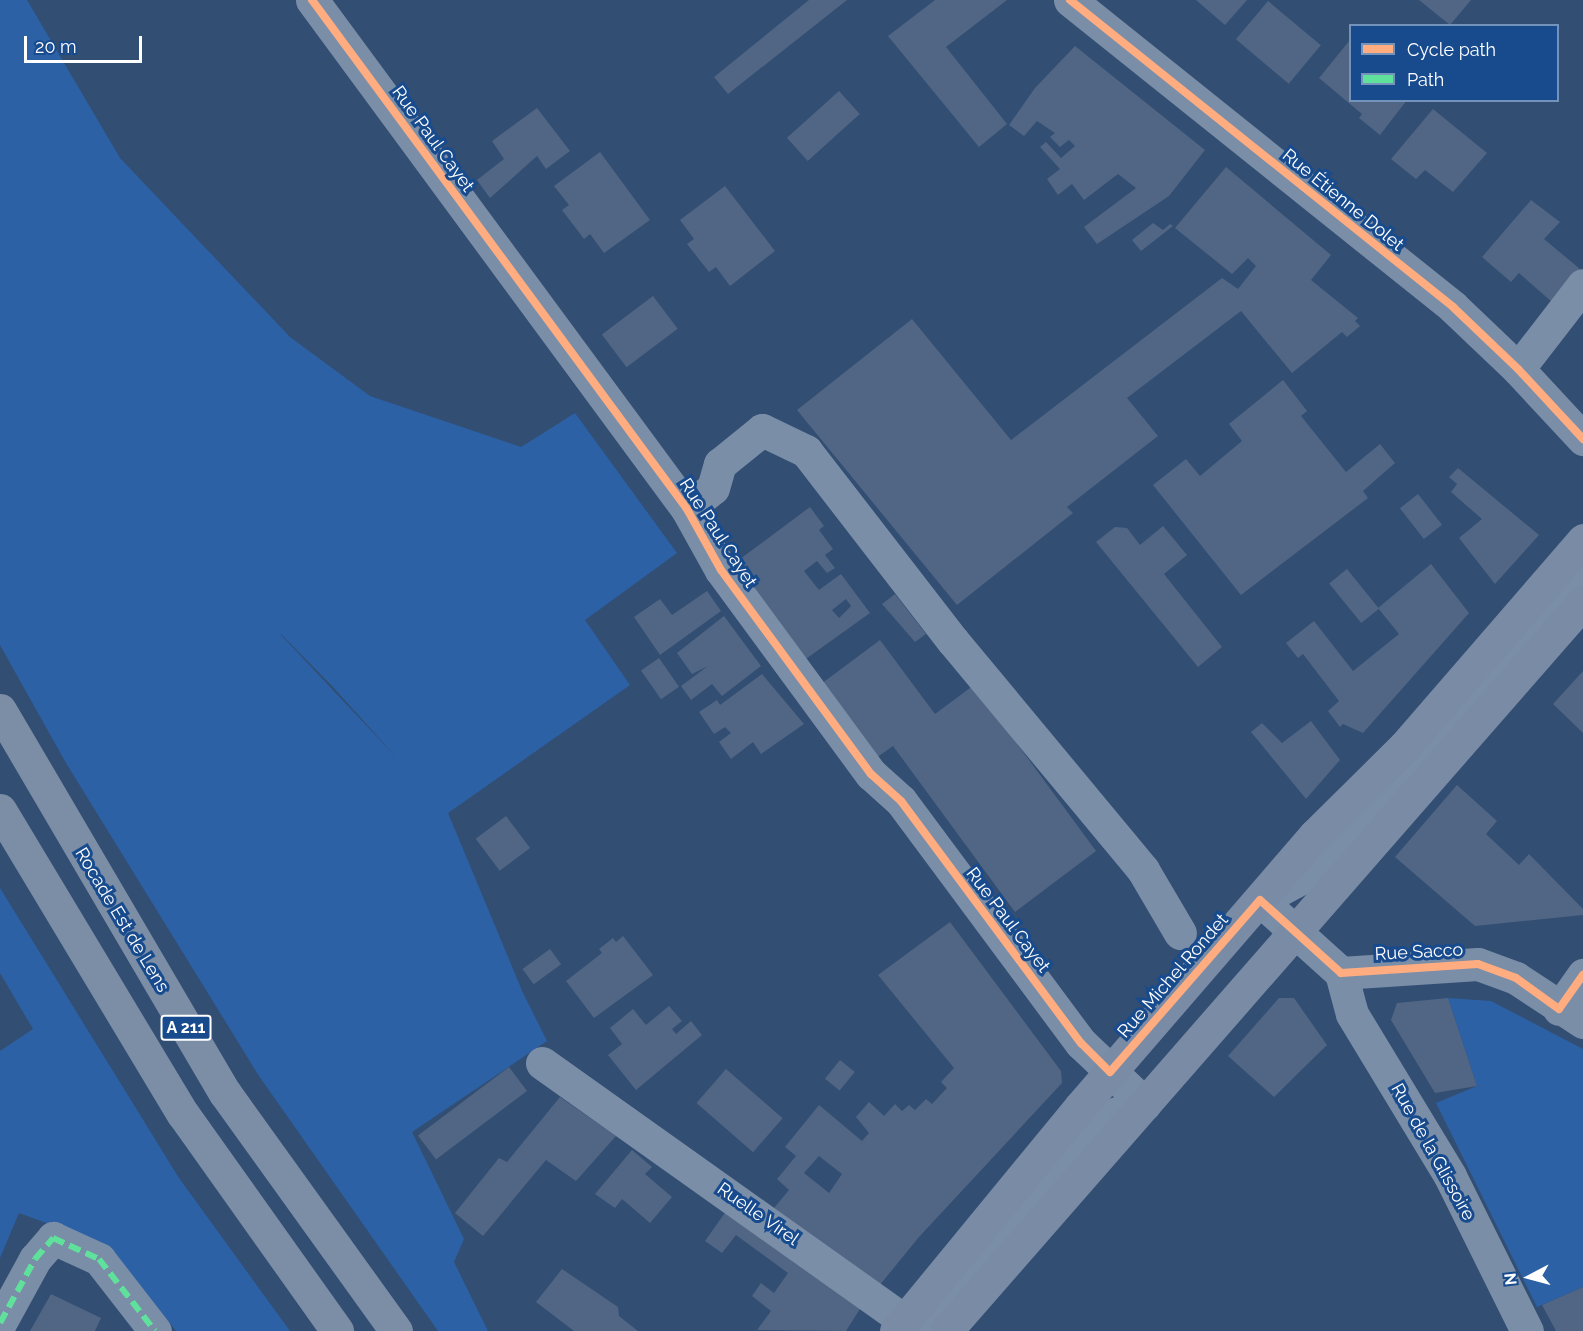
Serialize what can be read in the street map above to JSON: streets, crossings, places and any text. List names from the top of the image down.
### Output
{
  "streets": {
    "highway": ["Rocade Est de Lens", "A 211"],
    "main road": ["Rue Michel Rondet"],
    "street": [
      "Rue Paul Cayet",
      "Rue Étienne Dolet",
      "Rue Sacco",
      "Rue de la Glissoire",
      "Ruelle Virel"
    ]
  },
  "crossings": [
    ["Rue Paul Cayet", "Rue Michel Rondet"],
    ["Rue Sacco", "Rue de la Glissoire"],
    ["Rue Michel Rondet", "Ruelle Virel"]
  ],
  "legend": ["Cycle path", "Path"],
  "scale_bar": "20 m",
  "north": "left"
}
